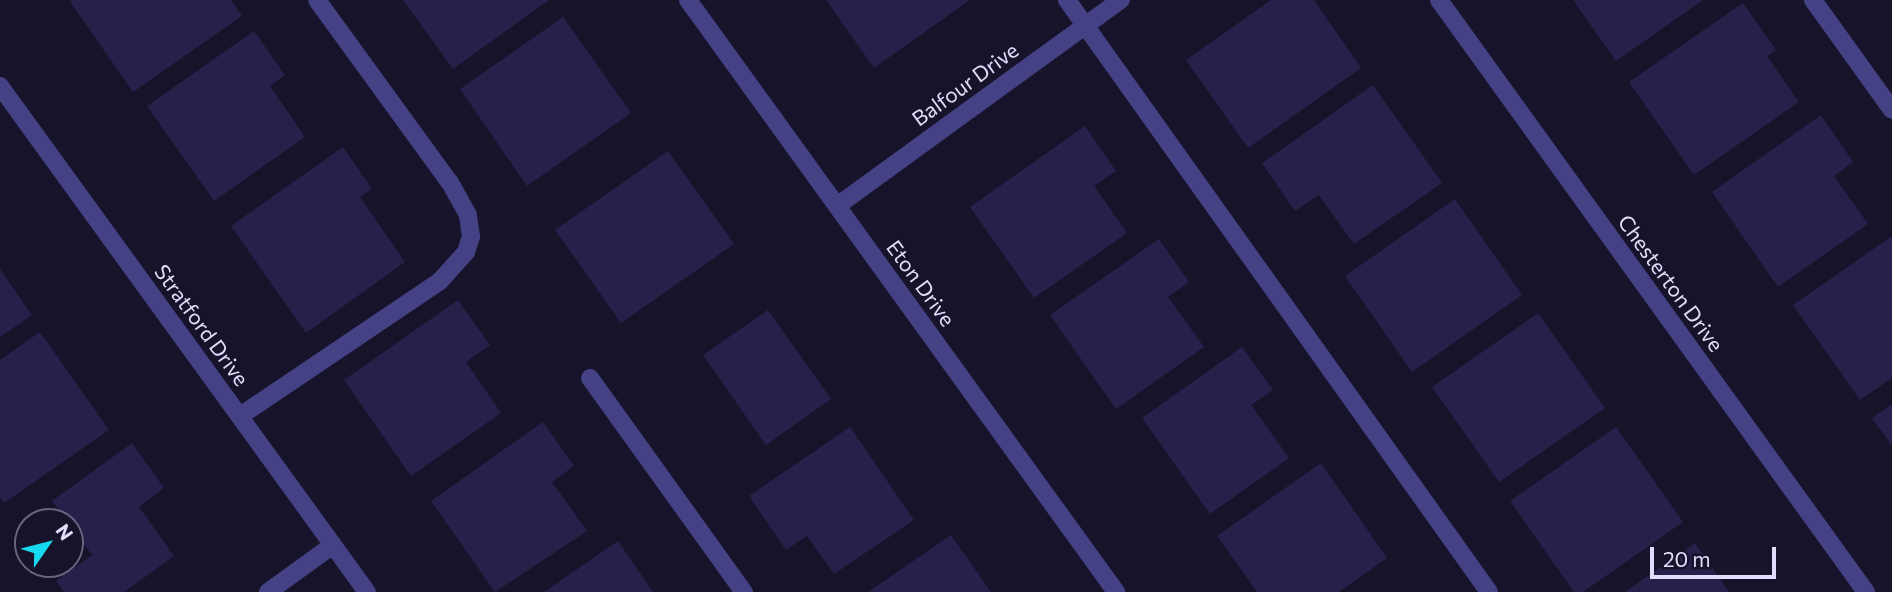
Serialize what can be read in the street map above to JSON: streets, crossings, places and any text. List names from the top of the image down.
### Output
{
  "streets": {
    "street": [
      "Balfour Drive",
      "Eton Drive",
      "Chesterton Drive",
      "Stratford Drive"
    ]
  },
  "crossings": [
    ["Balfour Drive", "Eton Drive"]
  ],
  "scale_bar": "20 m",
  "north": "top right"
}
